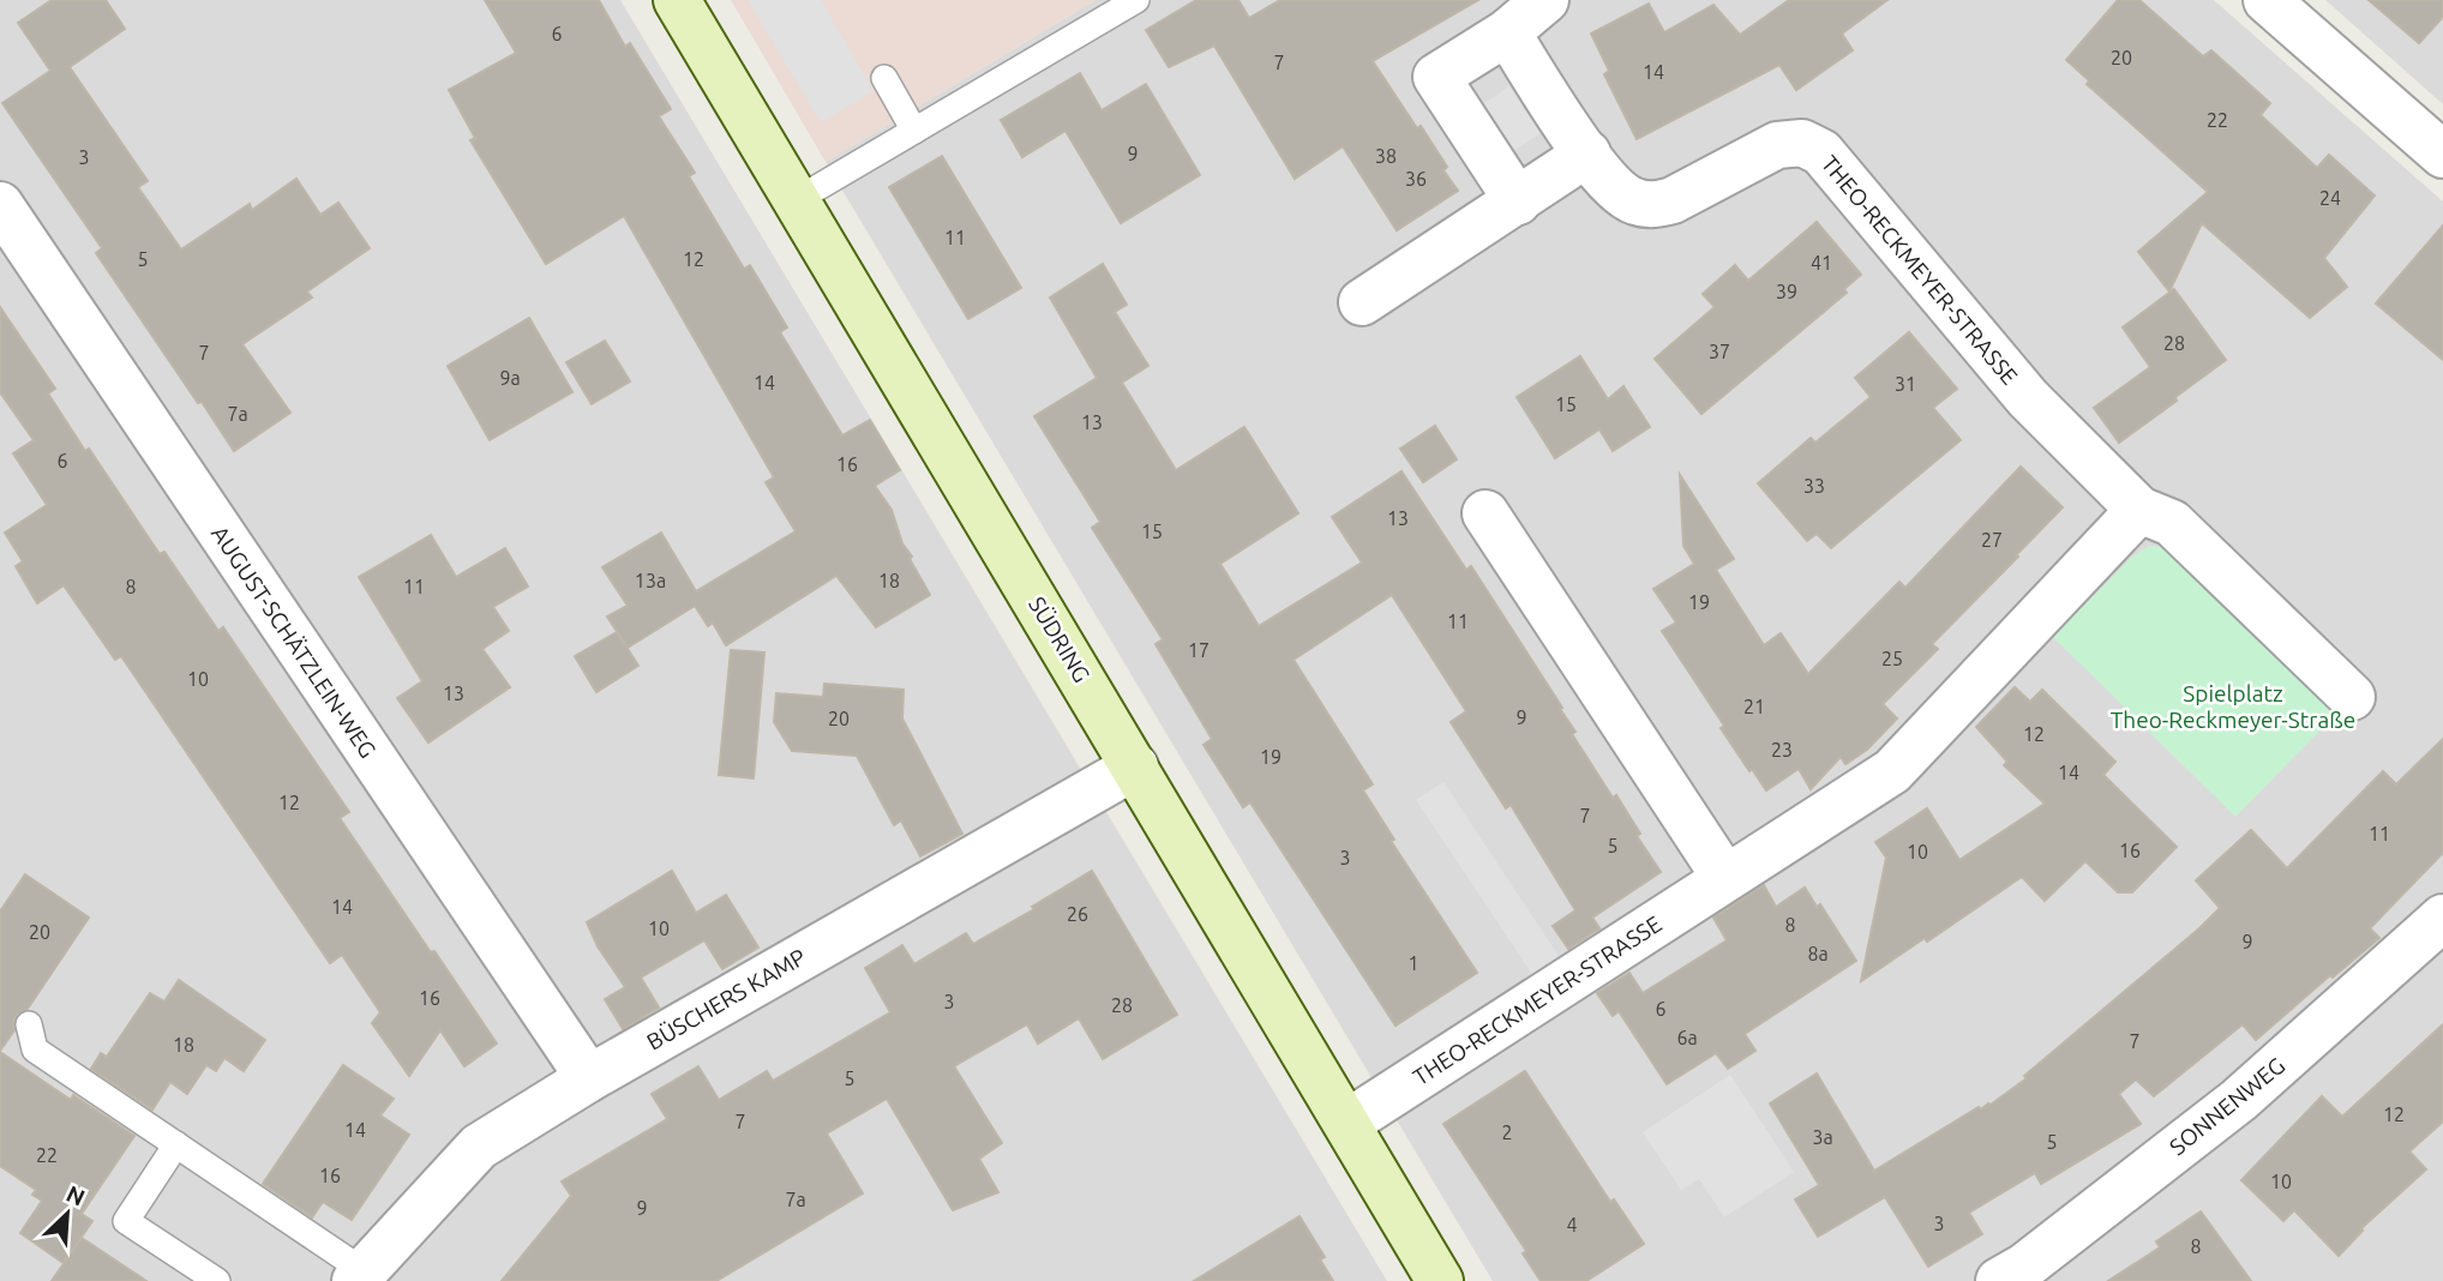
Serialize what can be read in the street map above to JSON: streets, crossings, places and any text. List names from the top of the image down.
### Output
{
  "streets": {
    "street": [
      "THEO-RECKMEYER-STRASSE",
      "SÜDRING",
      "AUGUST-SCHÄTZLEIN-WEG",
      "BÜSCHERS KAMP",
      "SONNENWEG"
    ]
  },
  "crossings": [
    ["THEO-RECKMEYER-STRASSE", "SÜDRING"],
    ["SÜDRING", "BÜSCHERS KAMP"],
    ["AUGUST-SCHÄTZLEIN-WEG", "BÜSCHERS KAMP"]
  ],
  "parks": ["Spielplatz Theo-Reckmeyer-Straße"],
  "house_numbers": [
    "6",
    "20",
    "7",
    "14",
    "22",
    "9",
    "38",
    "3",
    "36",
    "24",
    "11",
    "5",
    "12",
    "41",
    "39",
    "28",
    "37",
    "7",
    "9a",
    "14",
    "31",
    "15",
    "7a",
    "13",
    "6",
    "16",
    "33",
    "13",
    "15",
    "27",
    "13a",
    "18",
    "8",
    "11",
    "19",
    "11",
    "17",
    "25",
    "10",
    "13",
    "21",
    "9",
    "20",
    "12",
    "23",
    "19",
    "14",
    "12",
    "7",
    "11",
    "5",
    "16",
    "10",
    "3",
    "14",
    "26",
    "8",
    "10",
    "20",
    "9",
    "8a",
    "1",
    "16",
    "3",
    "28",
    "6",
    "6a",
    "7",
    "18",
    "5",
    "12",
    "7",
    "14",
    "2",
    "3a",
    "5",
    "22",
    "16",
    "10",
    "7a",
    "9",
    "3",
    "4",
    "8"
  ],
  "north": "top right"
}
